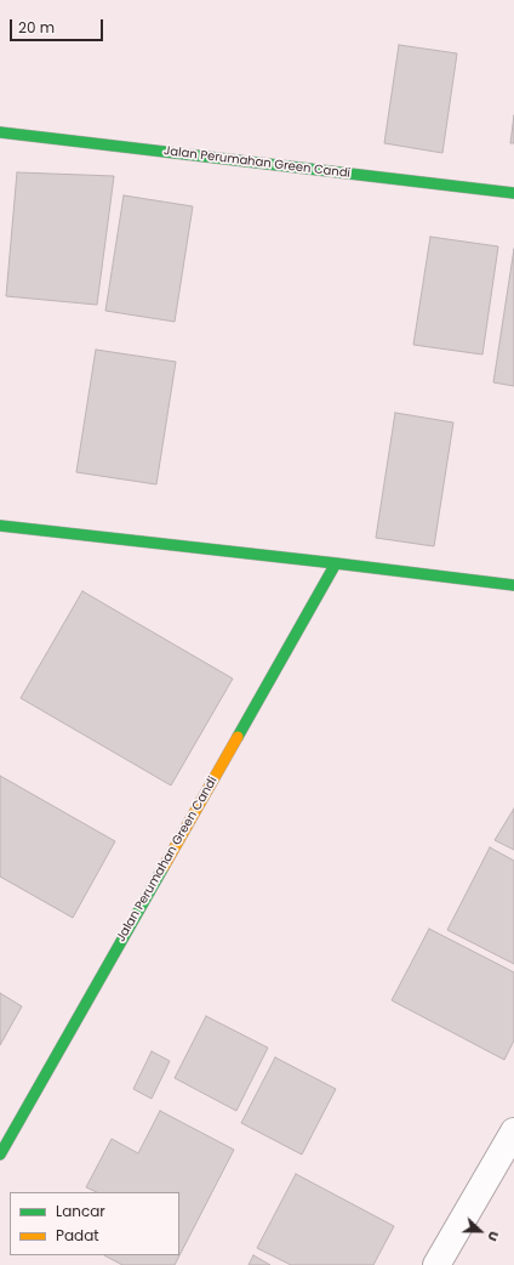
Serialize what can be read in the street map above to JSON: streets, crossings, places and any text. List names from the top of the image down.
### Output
{
  "streets": {
    "street": ["Jalan Perumahan Green Candi"]
  },
  "legend": ["Lancar", "Padat"],
  "scale_bar": "20 m",
  "north": "right"
}
